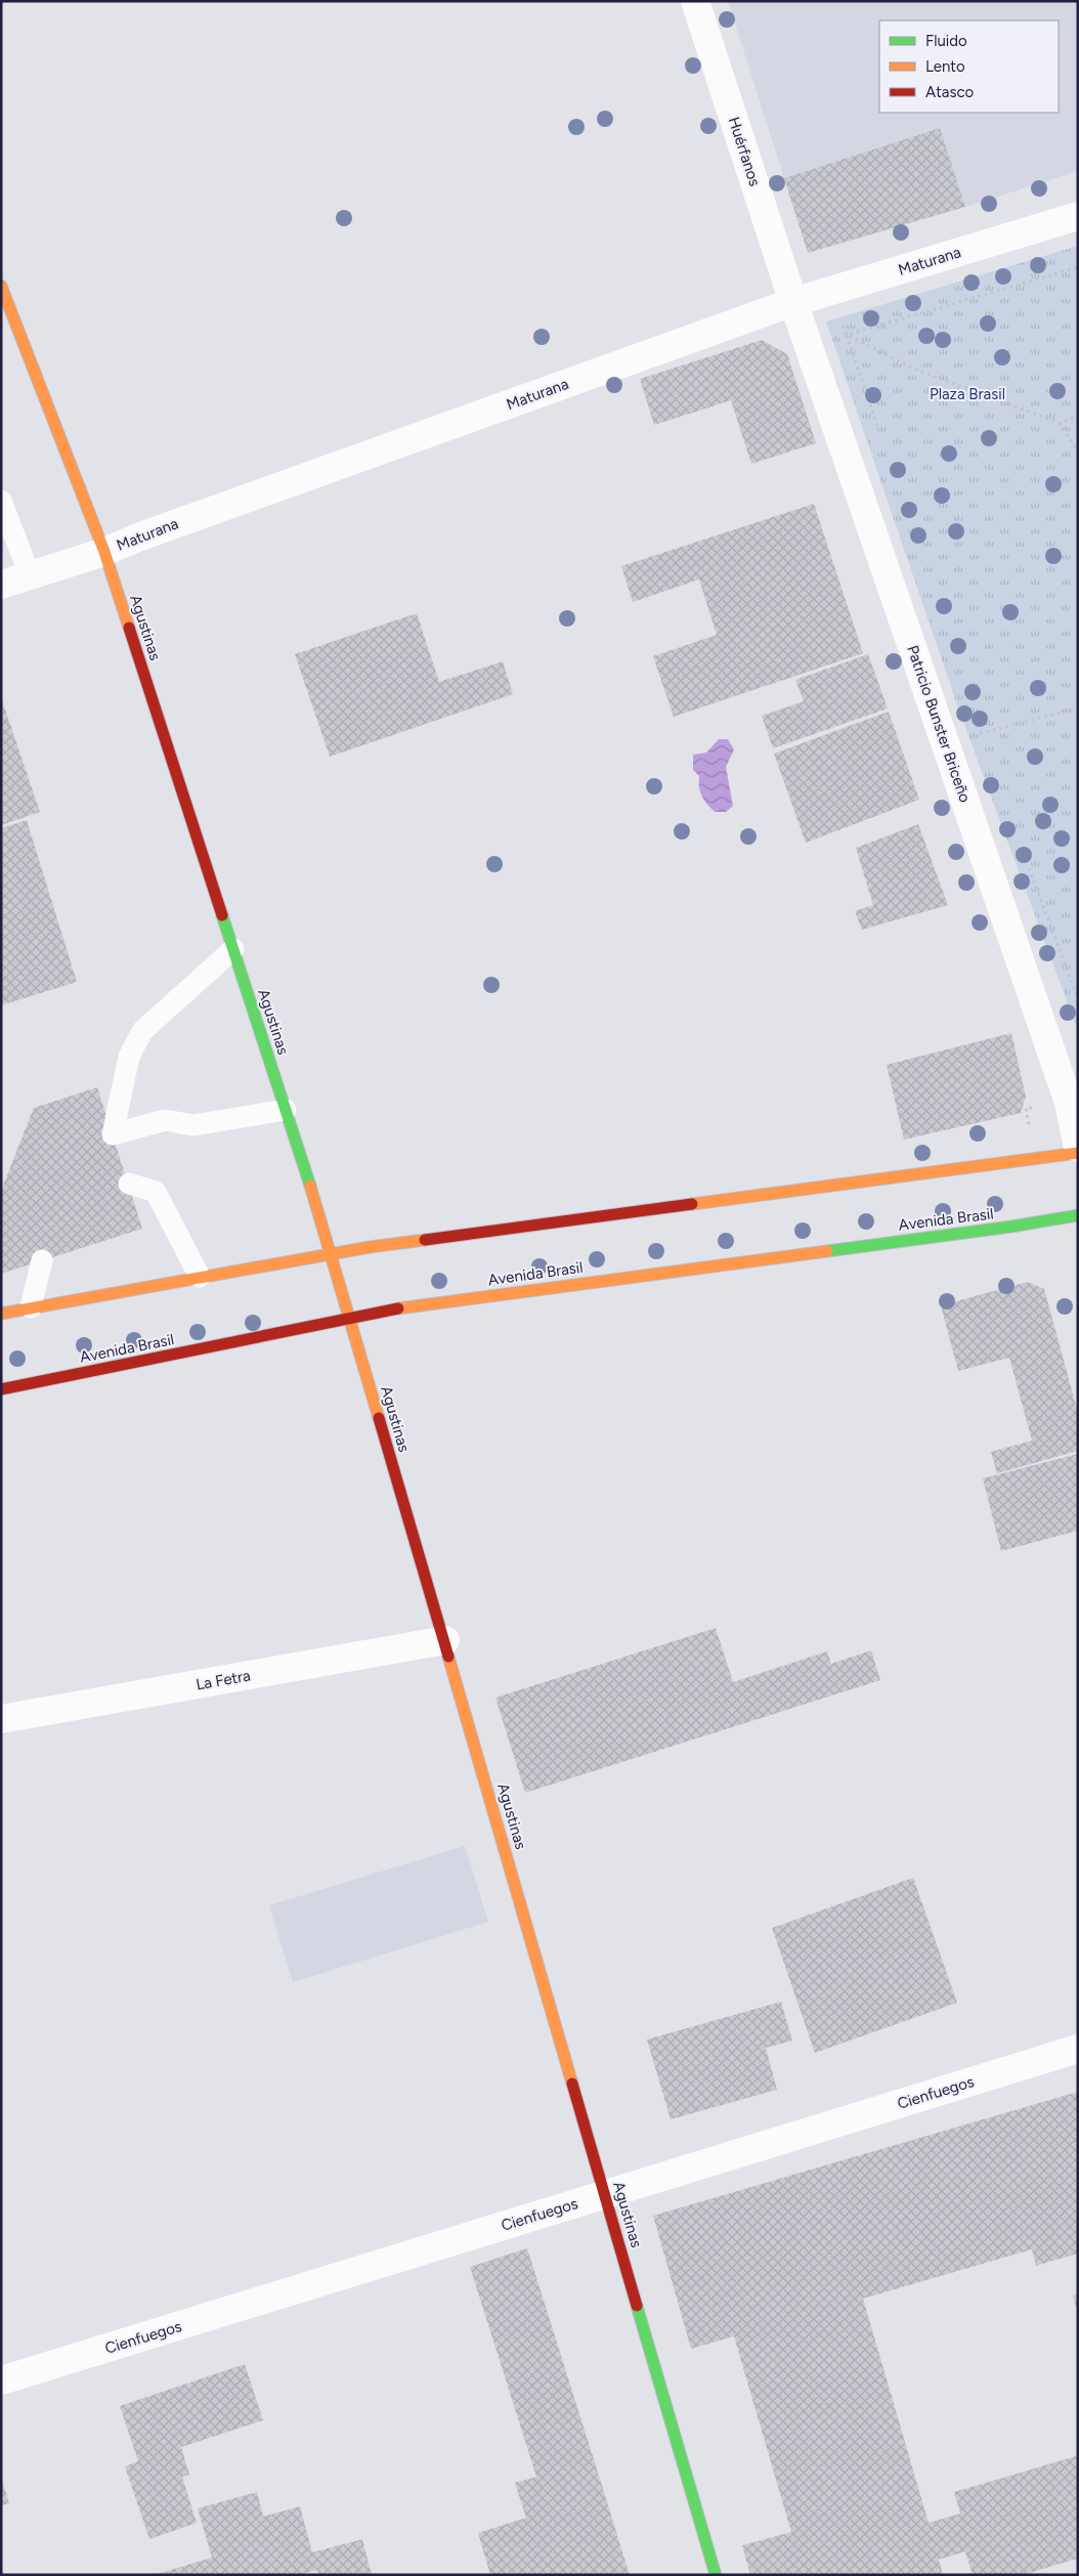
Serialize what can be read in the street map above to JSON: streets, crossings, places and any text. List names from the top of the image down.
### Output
{
  "streets": {
    "main road": ["Agustinas", "Avenida Brasil"],
    "street": [
      "Huérfanos",
      "Maturana",
      "Patricio Bunster Briceño",
      "La Fetra",
      "Cienfuegos"
    ]
  },
  "crossings": [
    ["Huérfanos", "Maturana"],
    ["Huérfanos", "Patricio Bunster Briceño"],
    ["Maturana", "Agustinas"],
    ["Maturana", "Patricio Bunster Briceño"],
    ["Agustinas", "Avenida Brasil"],
    ["Agustinas", "La Fetra"],
    ["Agustinas", "Cienfuegos"]
  ],
  "parks": ["Plaza Brasil"],
  "legend": ["Fluido", "Lento", "Atasco"]
}
